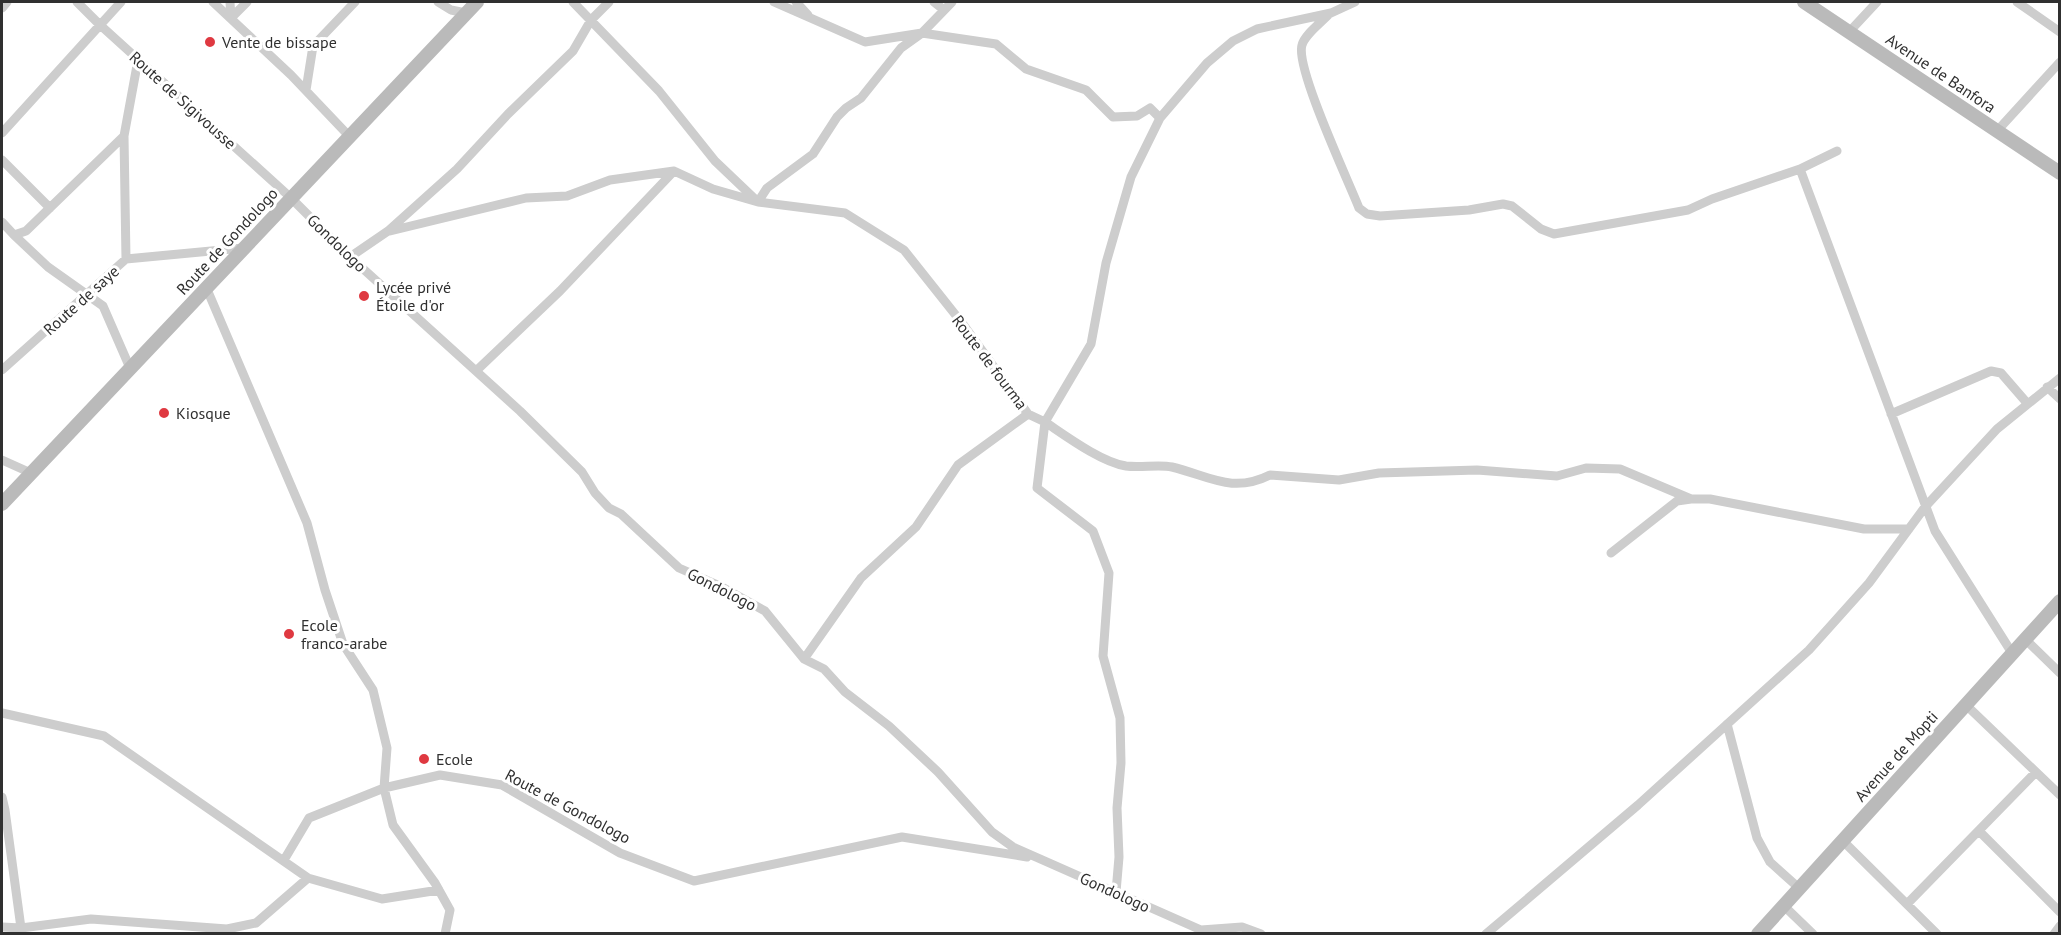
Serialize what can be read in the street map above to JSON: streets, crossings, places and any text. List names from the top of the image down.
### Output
{
  "streets": {
    "street": [
      "Avenue de Banfora",
      "Route de Sigivousse",
      "Route de Gondologo",
      "Gondologo",
      "Route de saye",
      "Route de fourma",
      "Avenue de Mopti"
    ]
  },
  "crossings": [
    ["Route de Sigivousse", "Route de Gondologo"],
    ["Route de Sigivousse", "Gondologo"],
    ["Route de Gondologo", "Gondologo"],
    ["Route de Gondologo", "Route de saye"],
    ["Gondologo", "Route de fourma"]
  ],
  "places": [
    "Vente de bissape",
    "Lycée privé Étoile d'or",
    "Kiosque",
    "Ecole franco-arabe",
    "Ecole"
  ]
}
